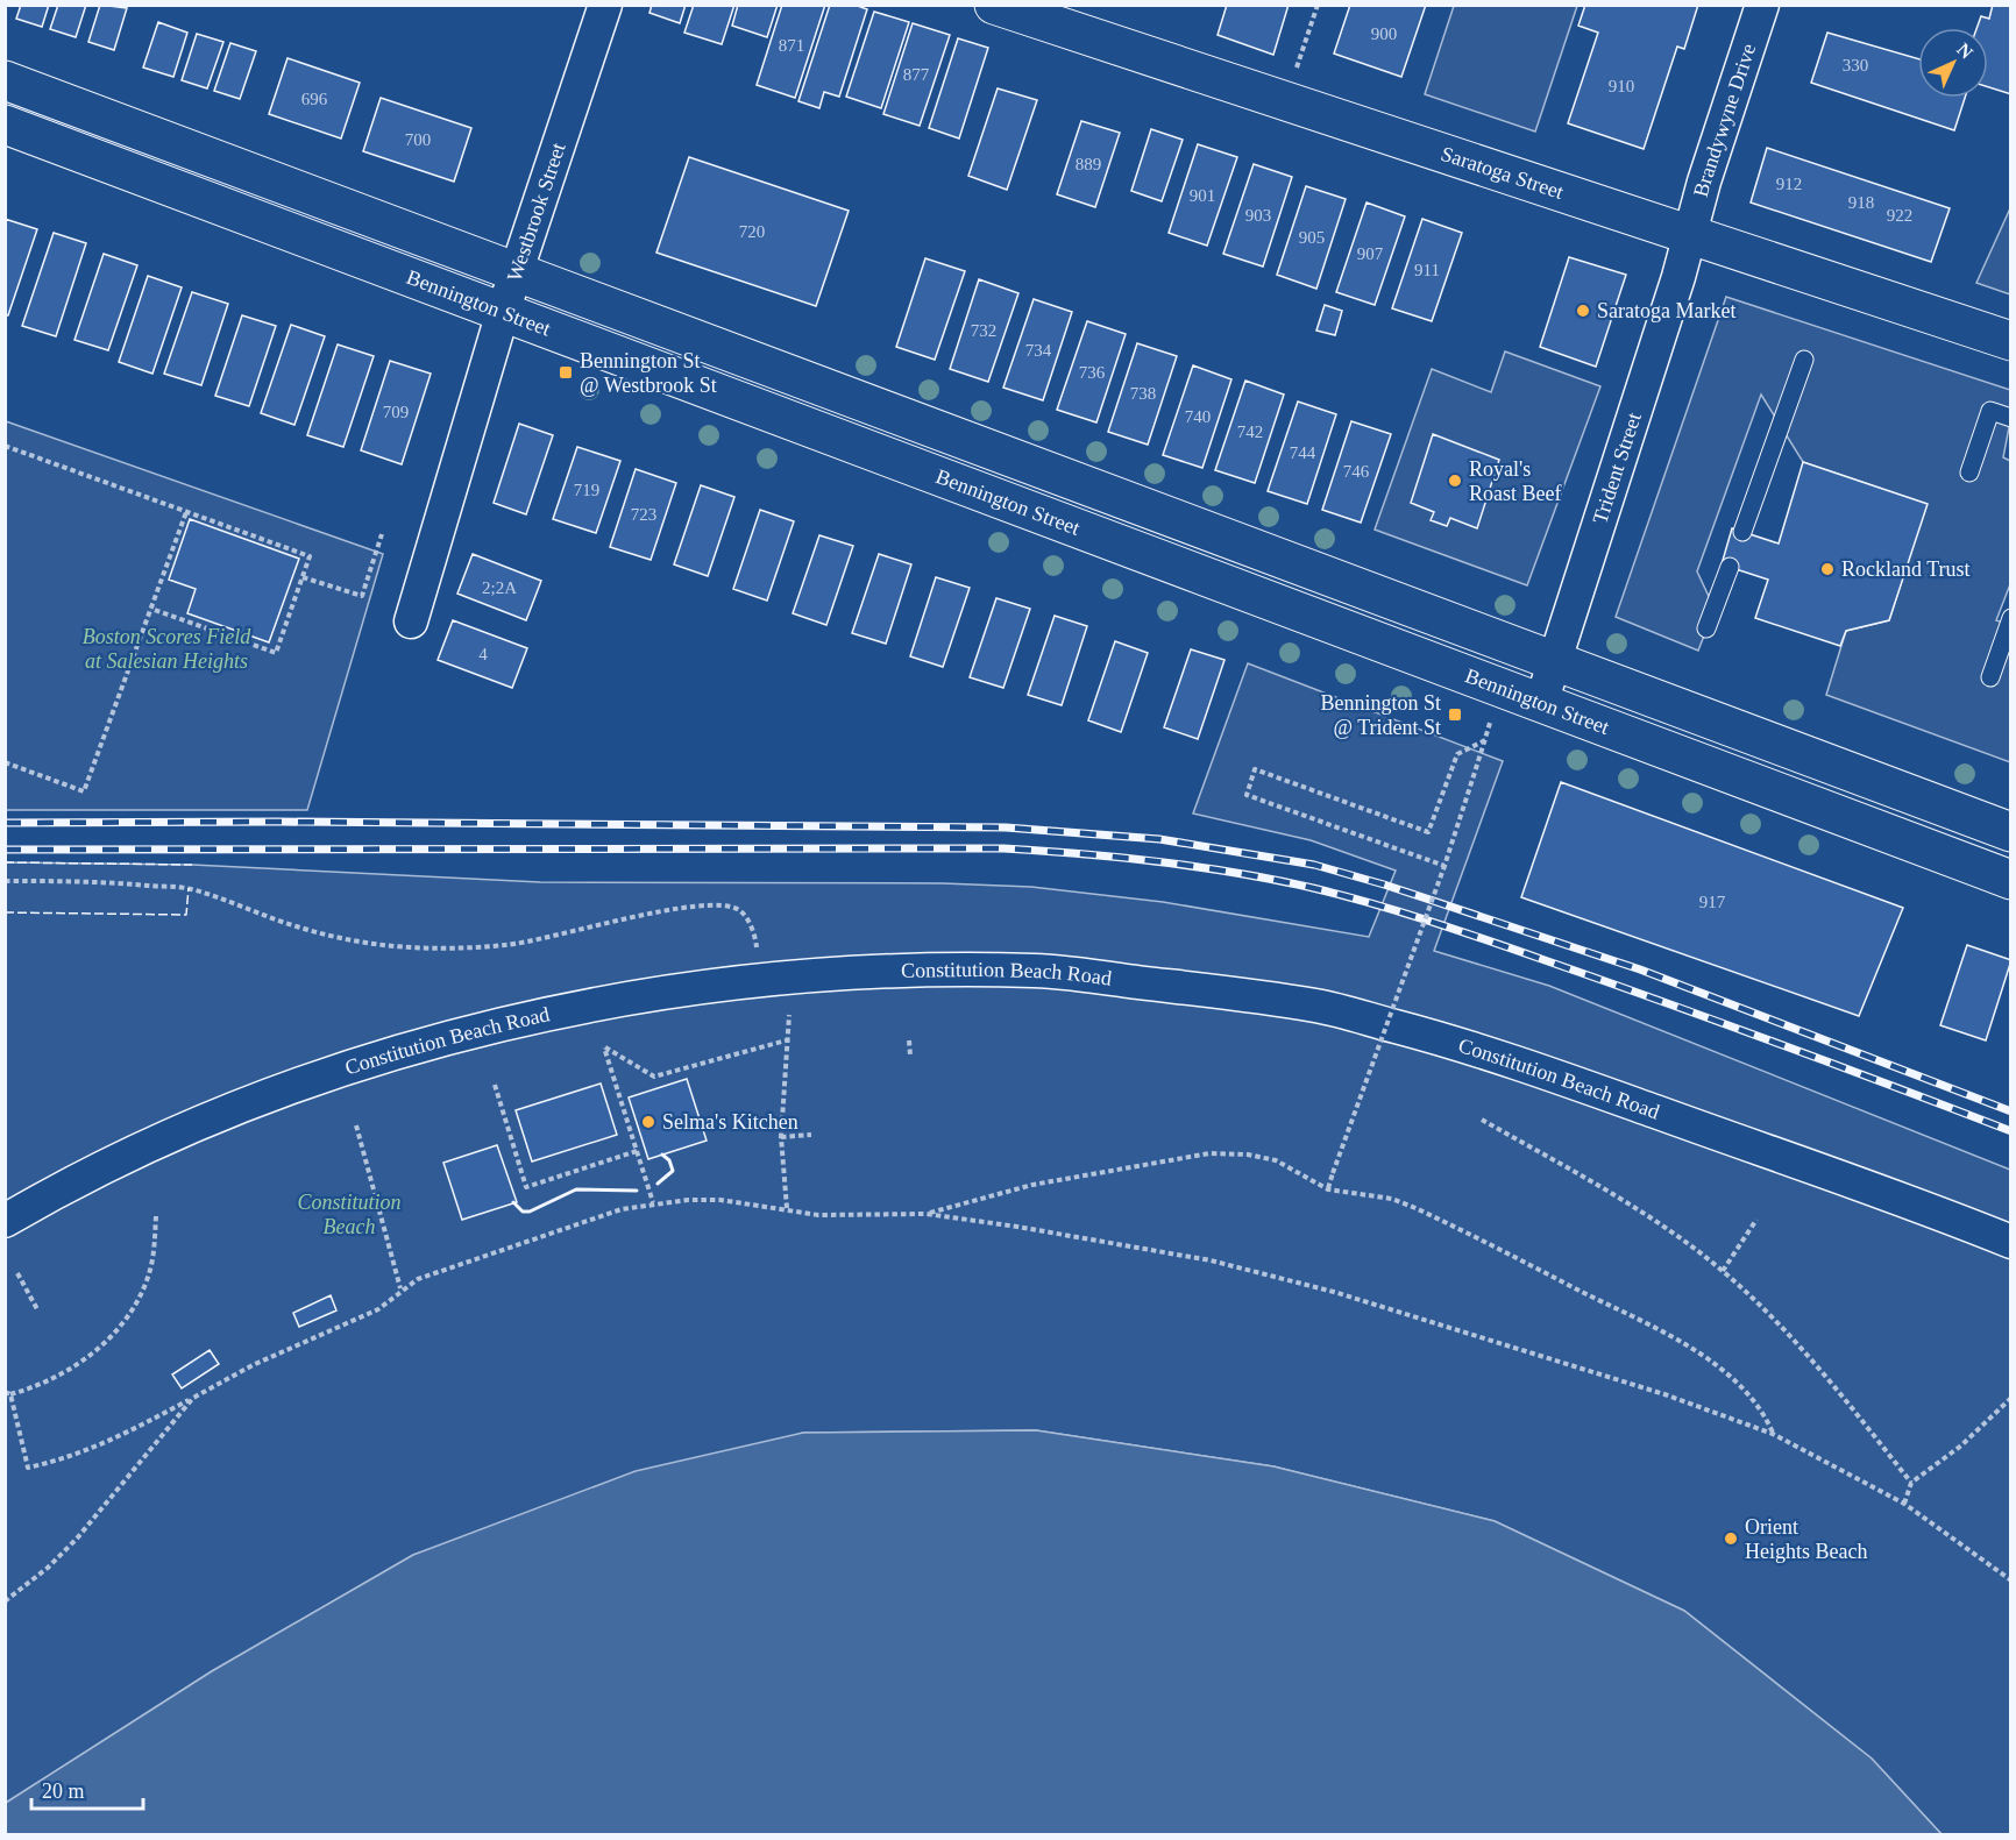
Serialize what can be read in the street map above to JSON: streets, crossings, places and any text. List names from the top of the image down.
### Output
{
  "streets": {
    "main road": ["Saratoga Street", "Bennington Street"],
    "street": [
      "Brandywyne Drive",
      "Westbrook Street",
      "Trident Street",
      "Constitution Beach Road"
    ]
  },
  "crossings": [
    ["Brandywyne Drive", "Saratoga Street"],
    ["Brandywyne Drive", "Trident Street"],
    ["Saratoga Street", "Trident Street"],
    ["Westbrook Street", "Bennington Street"],
    ["Bennington Street", "Trident Street"]
  ],
  "parks": ["Boston Scores Field at Salesian Heights", "Constitution Beach"],
  "places": {
    "other": [
      "Saratoga Market",
      "Royal's Roast Beef",
      "Rockland Trust",
      "Selma's Kitchen",
      "Orient Heights Beach"
    ],
    "transit": ["Bennington St @ Westbrook St", "Bennington St @ Trident St"]
  },
  "house_numbers": [
    "900",
    "871",
    "330",
    "877",
    "910",
    "696",
    "700",
    "889",
    "912",
    "901",
    "918",
    "903",
    "922",
    "720",
    "905",
    "907",
    "911",
    "732",
    "734",
    "736",
    "738",
    "709",
    "740",
    "742",
    "744",
    "746",
    "719",
    "723",
    "2;2A",
    "4",
    "917"
  ],
  "scale_bar": "20 m",
  "north": "top right"
}
